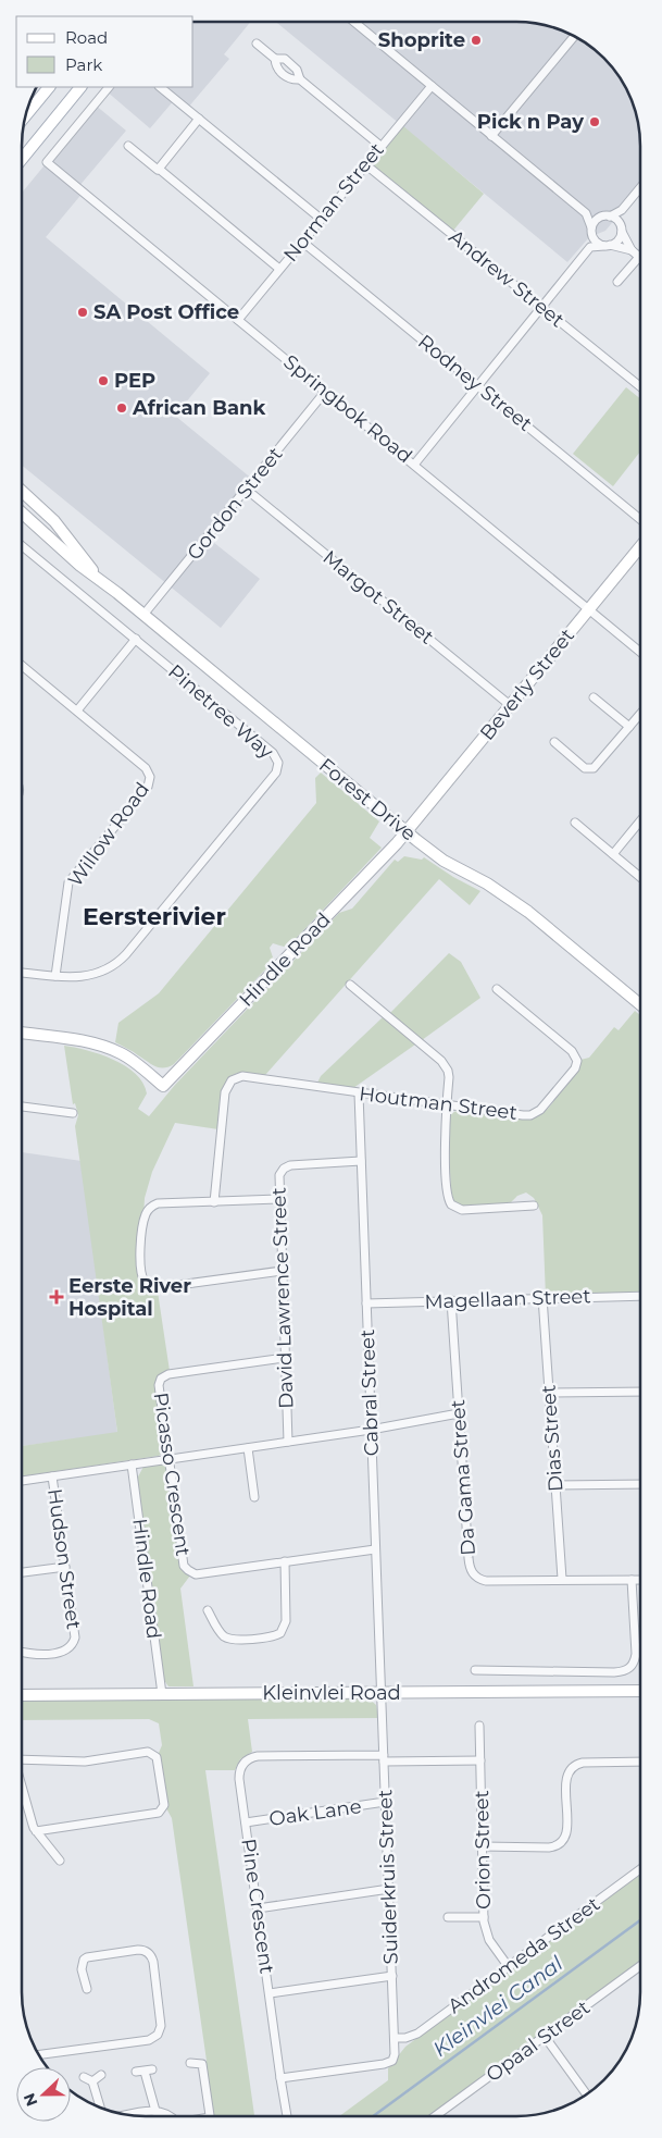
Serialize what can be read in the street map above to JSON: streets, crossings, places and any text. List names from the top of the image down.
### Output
{
  "streets": {
    "street": [
      "Norman Street",
      "Andrew Street",
      "Rodney Street",
      "Springbok Road",
      "Gordon Street",
      "Margot Street",
      "Beverly Street",
      "Pinetree Way",
      "Forest Drive",
      "Willow Road",
      "Hindle Road",
      "Houtman Street",
      "David Lawrence Street",
      "Magellaan Street",
      "Cabral Street",
      "Dias Street",
      "Picasso Crescent",
      "Da Gama Street",
      "Hudson Street",
      "Kleinvlei Road",
      "Oak Lane",
      "Orion Street",
      "Suiderkruis Street",
      "Pine Crescent",
      "Andromeda Street",
      "Opaal Street"
    ]
  },
  "crossings": [
    ["Norman Street", "Andrew Street"],
    ["Norman Street", "Rodney Street"],
    ["Norman Street", "Springbok Road"],
    ["Springbok Road", "Gordon Street"],
    ["Springbok Road", "Beverly Street"],
    ["Gordon Street", "Margot Street"],
    ["Gordon Street", "Forest Drive"],
    ["Margot Street", "Beverly Street"],
    ["Beverly Street", "Forest Drive"],
    ["Beverly Street", "Hindle Road"],
    ["Pinetree Way", "Willow Road"],
    ["Forest Drive", "Hindle Road"],
    ["Hindle Road", "Kleinvlei Road"],
    ["Houtman Street", "Cabral Street"],
    ["David Lawrence Street", "Cabral Street"],
    ["David Lawrence Street", "Picasso Crescent"],
    ["Magellaan Street", "Cabral Street"],
    ["Magellaan Street", "Dias Street"],
    ["Magellaan Street", "Da Gama Street"],
    ["Cabral Street", "Picasso Crescent"],
    ["Cabral Street", "Kleinvlei Road"],
    ["Cabral Street", "Suiderkruis Street"],
    ["Dias Street", "Da Gama Street"],
    ["Kleinvlei Road", "Suiderkruis Street"],
    ["Oak Lane", "Suiderkruis Street"],
    ["Oak Lane", "Pine Crescent"],
    ["Orion Street", "Andromeda Street"],
    ["Suiderkruis Street", "Pine Crescent"],
    ["Suiderkruis Street", "Andromeda Street"]
  ],
  "districts": ["Eersterivier"],
  "water": ["Kleinvlei Canal"],
  "places": {
    "other": [
      "Shoprite",
      "Pick n Pay",
      "SA Post Office",
      "PEP",
      "African Bank"
    ],
    "health": ["Eerste River Hospital"]
  },
  "legend": ["Road", "Park"],
  "north": "left"
}
